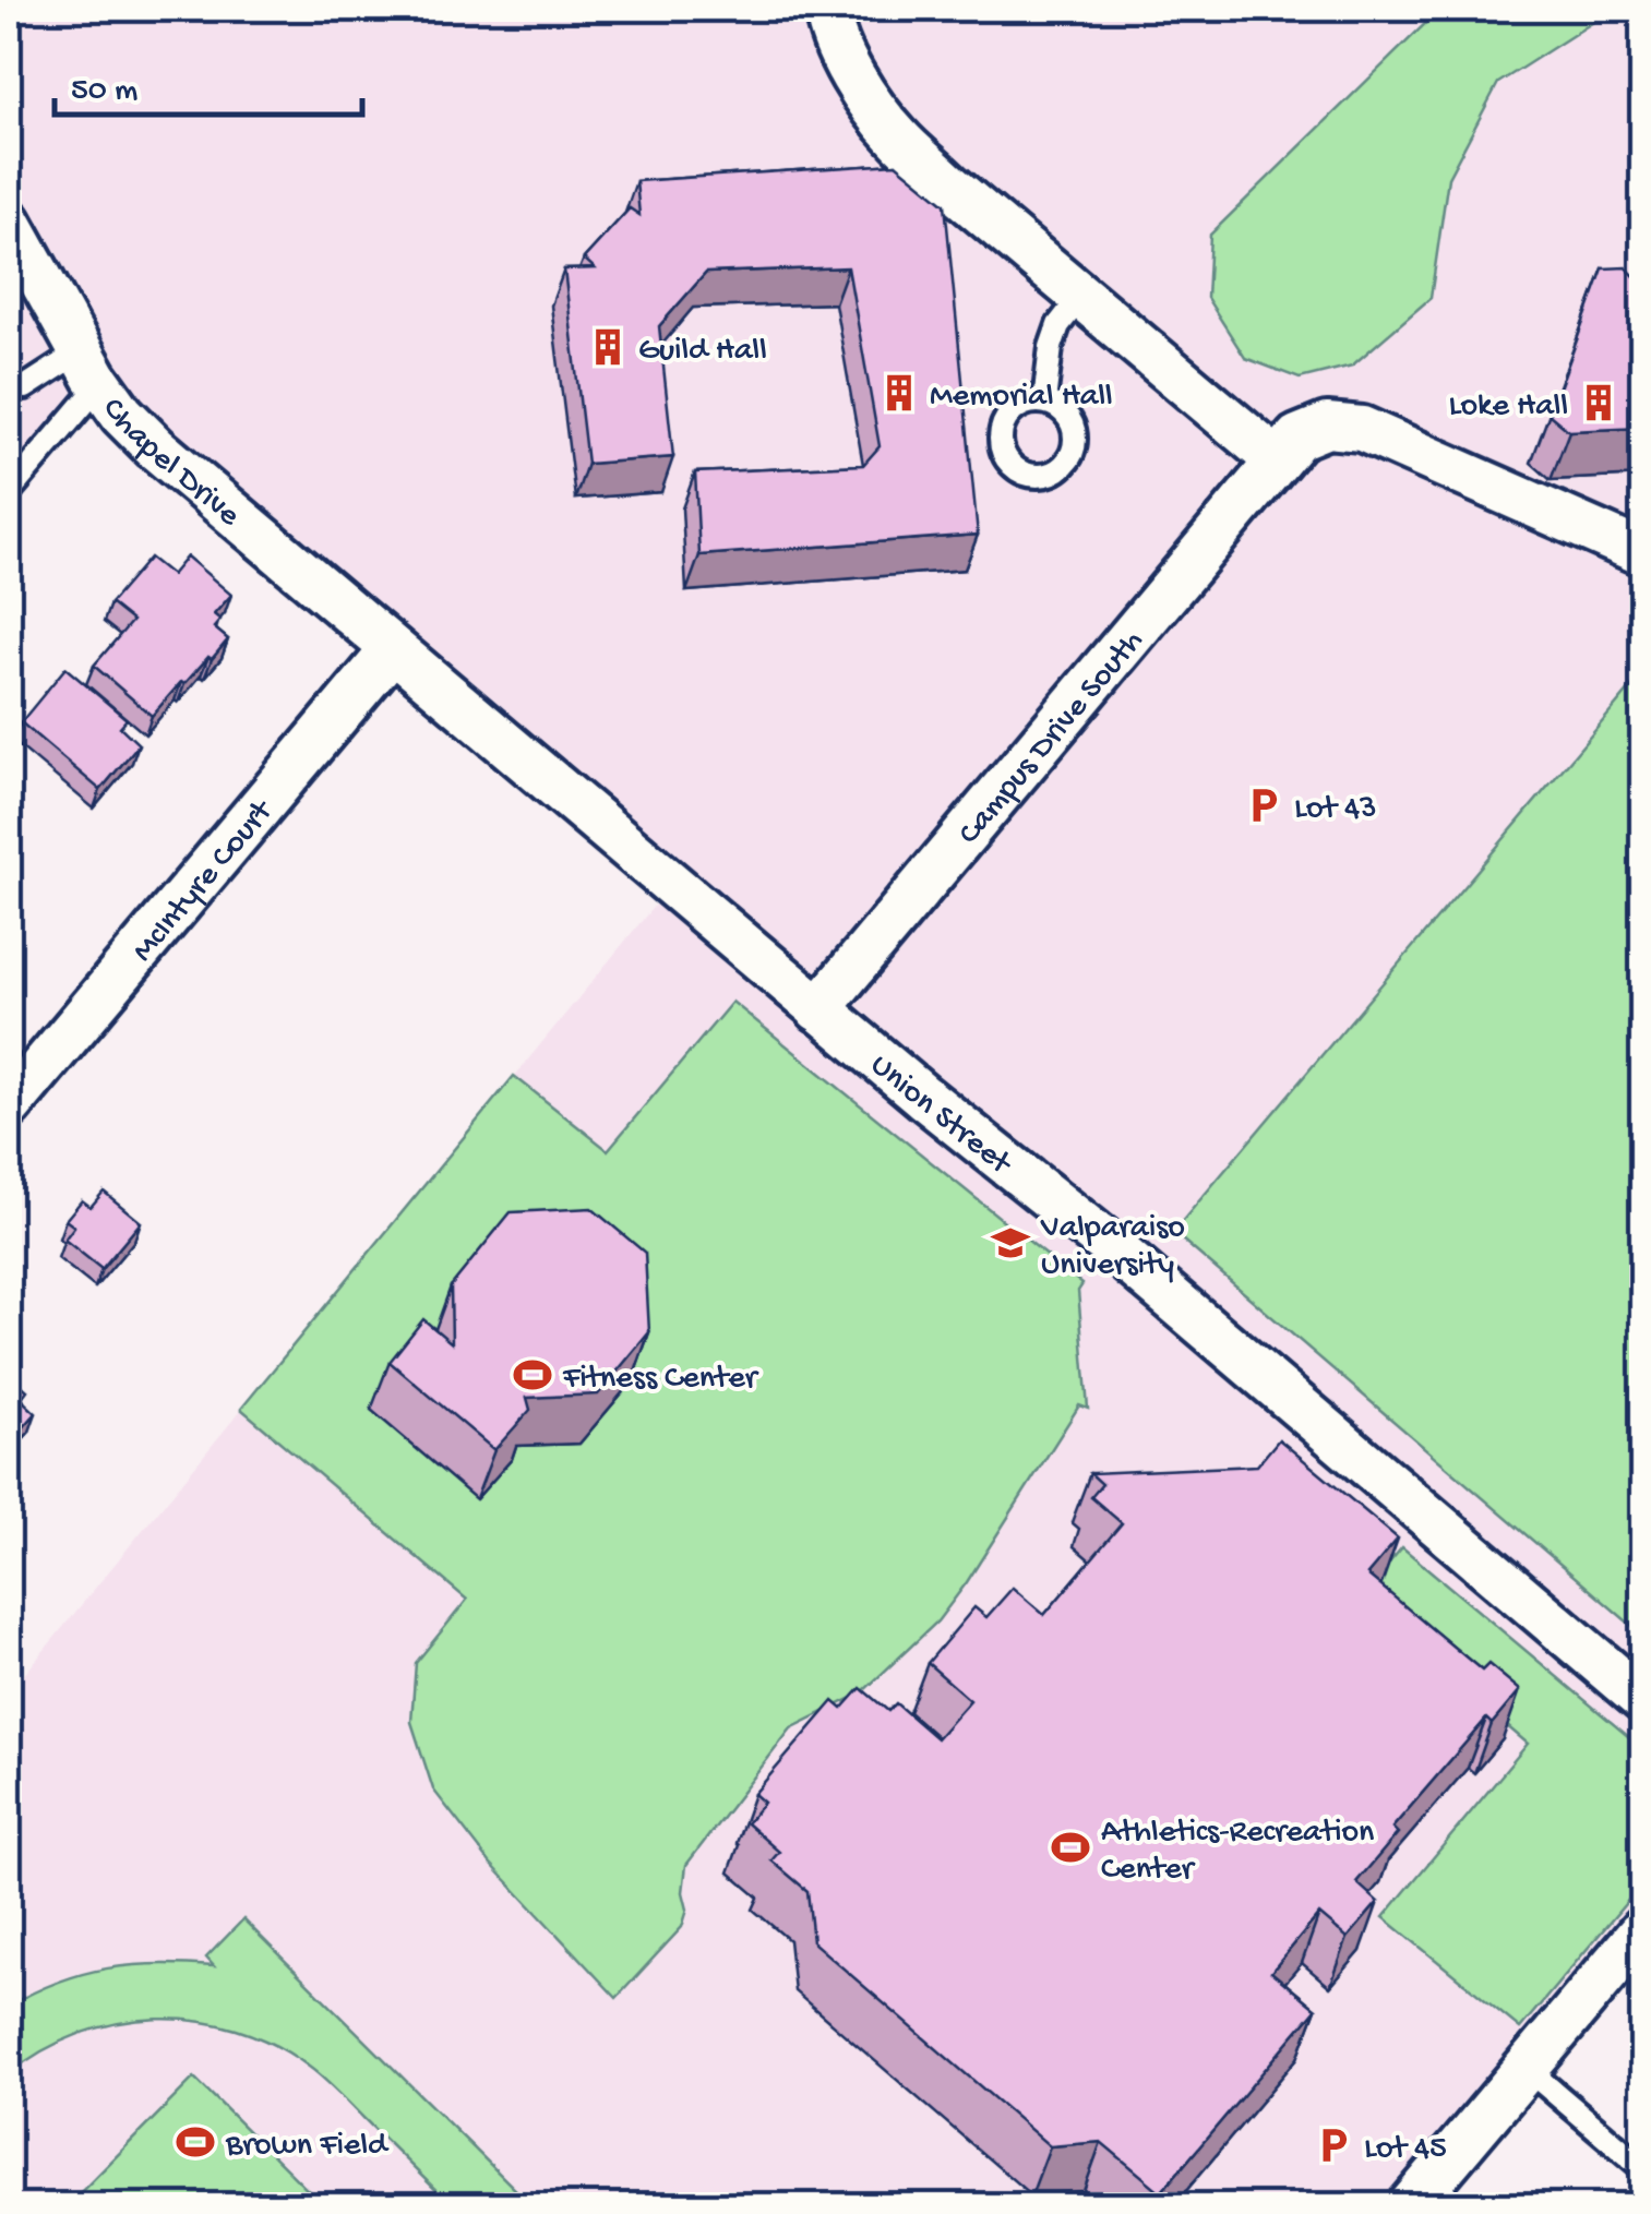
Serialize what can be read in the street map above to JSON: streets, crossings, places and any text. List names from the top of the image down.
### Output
{
  "streets": {
    "street": [
      "Chapel Drive",
      "Campus Drive South",
      "McIntyre Court",
      "Union Street"
    ]
  },
  "crossings": [
    ["Chapel Drive", "McIntyre Court"],
    ["Chapel Drive", "Union Street"],
    ["Campus Drive South", "Union Street"],
    ["McIntyre Court", "Union Street"]
  ],
  "places": {
    "building": ["Guild Hall", "Memorial Hall", "Loke Hall"],
    "parking": ["Lot 43", "Lot 45"],
    "school or university": ["Valparaiso University"],
    "sports": ["Fitness Center", "Athletics-Recreation Center", "Brown Field"]
  },
  "scale_bar": "50 m"
}
